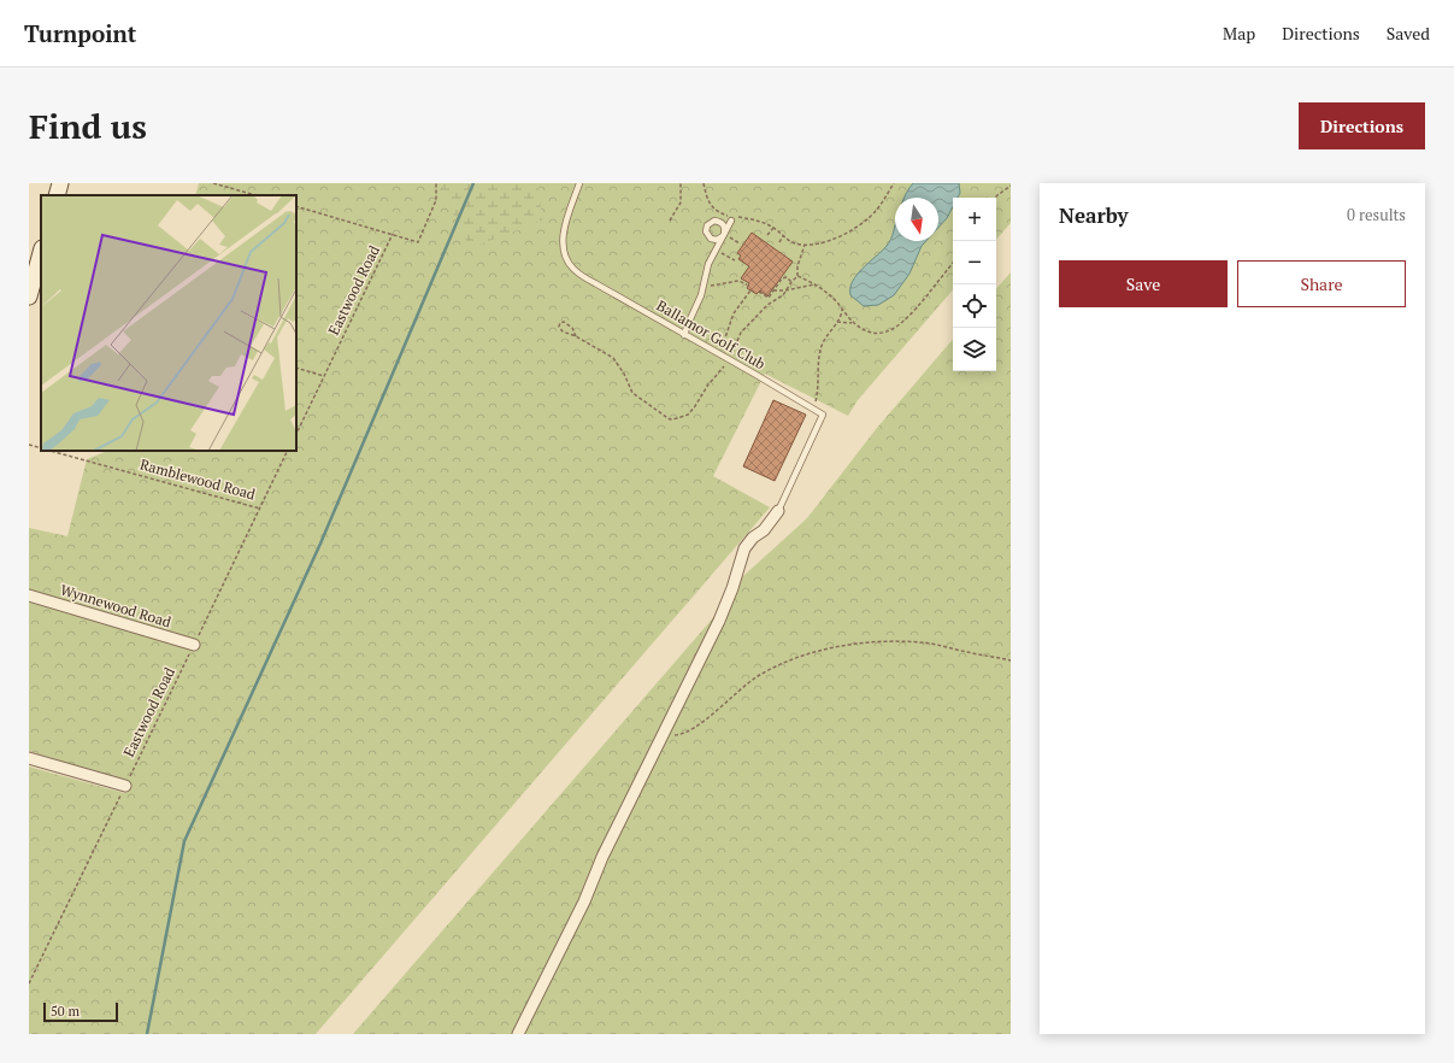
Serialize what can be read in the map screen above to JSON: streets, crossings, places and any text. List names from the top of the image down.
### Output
{
  "streets": {
    "street": ["Wynnewood Road"],
    "lane": ["Ballamor Golf Club"],
    "path": ["Eastwood Road", "Ramblewood Road"]
  },
  "crossings": [
    ["Eastwood Road", "Ramblewood Road"],
    ["Eastwood Road", "Wynnewood Road"]
  ],
  "scale_bar": "50 m",
  "north": "bottom",
  "page": {
    "header": "Turnpoint",
    "nav": ["Map", "Directions", "Saved"],
    "buttons": [
      "Directions",
      ["Save", "Share"]
    ],
    "title": "Find us",
    "heading": ["Nearby", "0 results"],
    "map_buttons": ["+", "−"],
    "scale": "50 m"
  }
}
